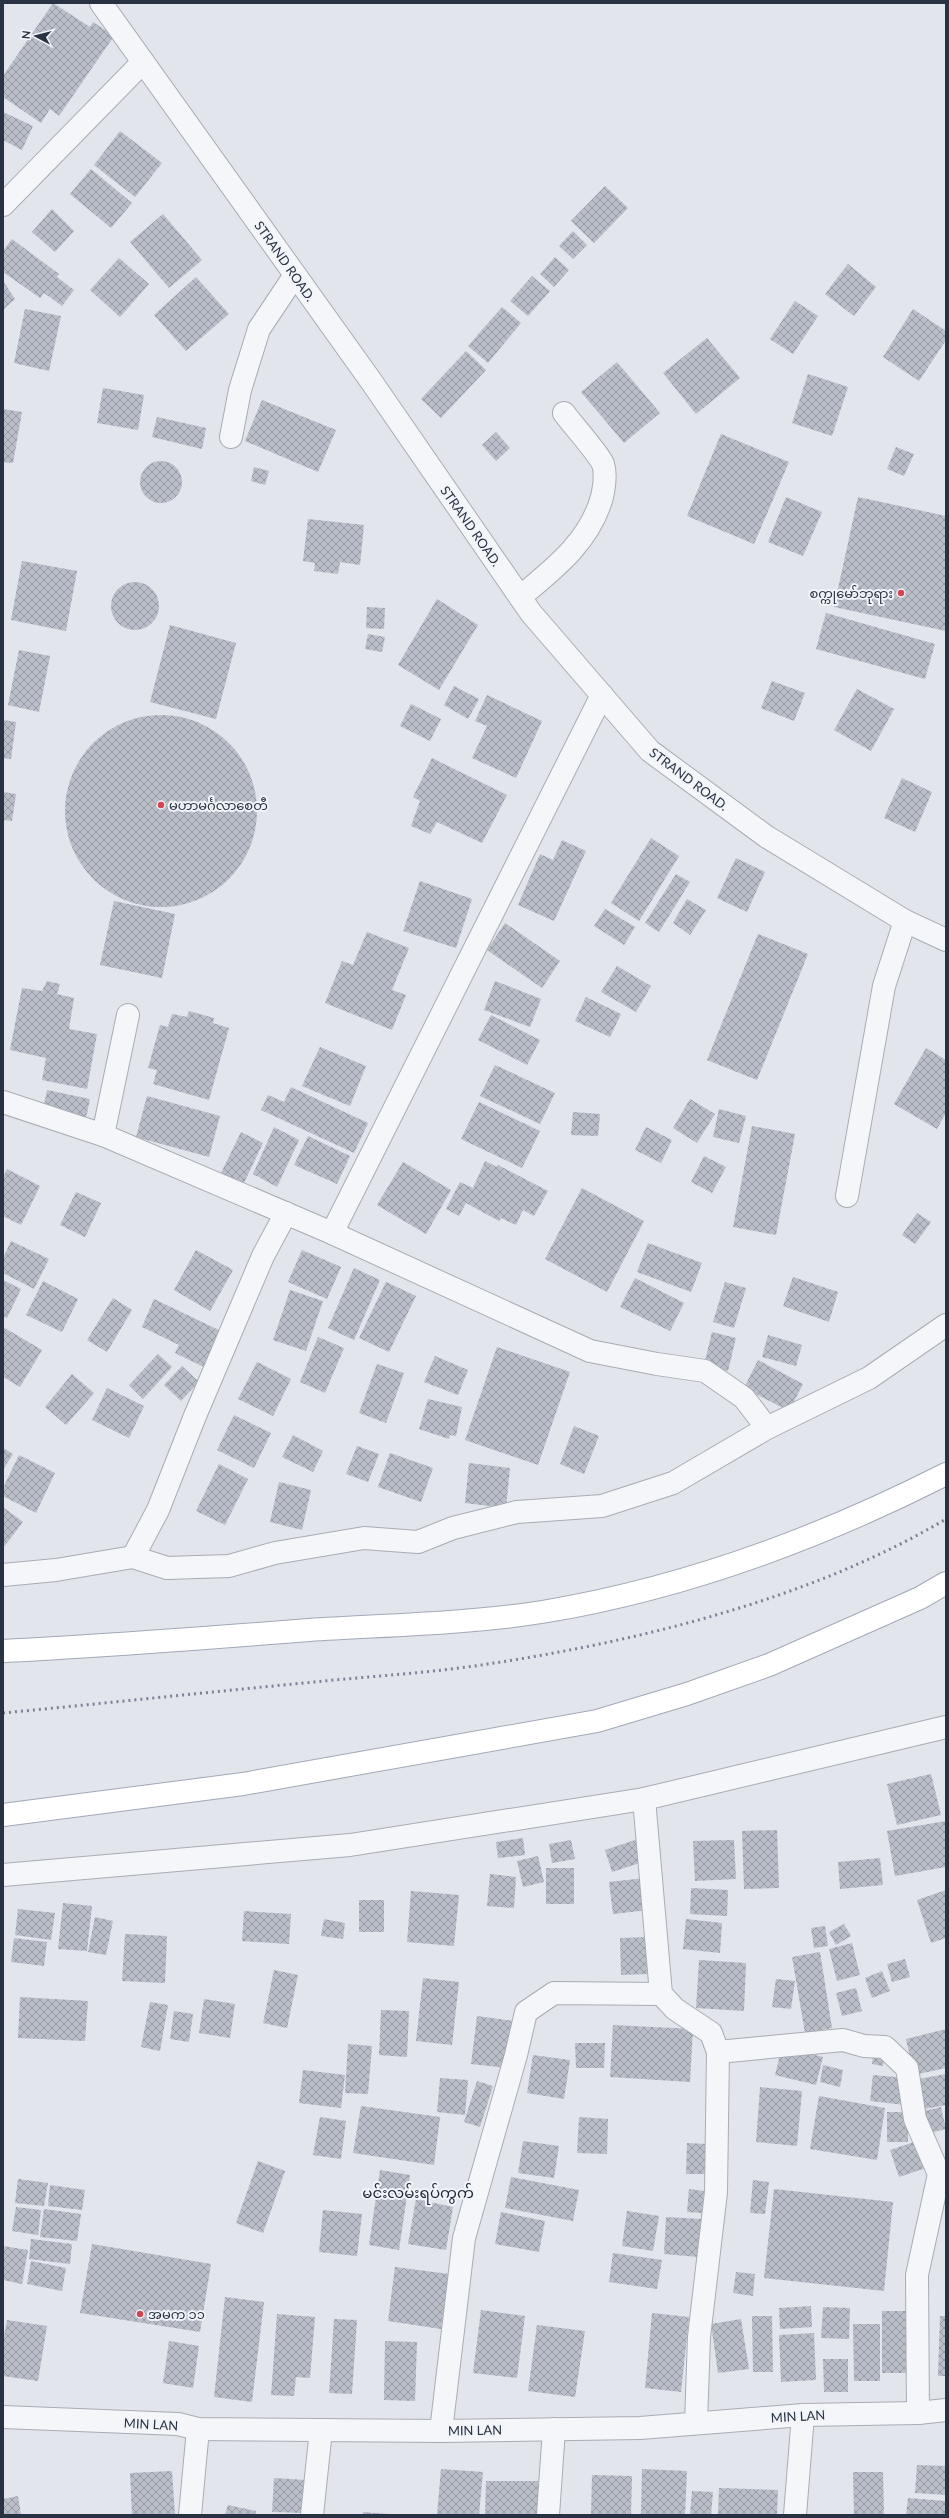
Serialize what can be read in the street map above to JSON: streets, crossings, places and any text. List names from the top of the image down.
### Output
{
  "streets": {
    "street": ["STRAND ROAD.", "MIN LAN"]
  },
  "districts": ["မင်းလမ်းရပ်ကွက်"],
  "places": ["စက္ကုမော်ဘုရား", "မဟာမင်္ဂလာစေတီ", "အမက ၁၁"],
  "north": "left"
}
